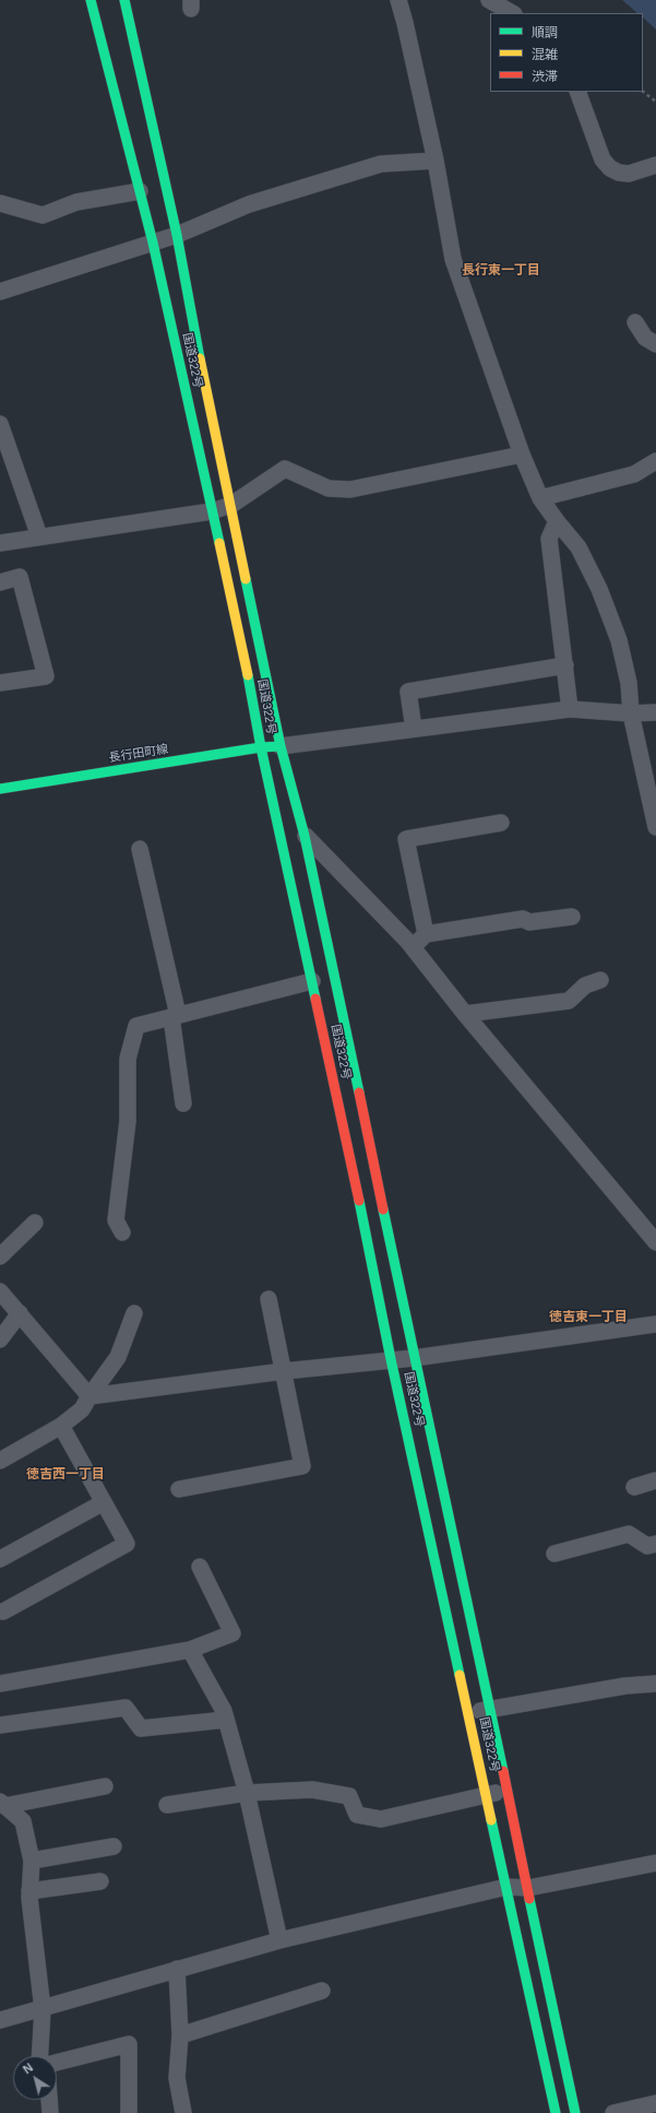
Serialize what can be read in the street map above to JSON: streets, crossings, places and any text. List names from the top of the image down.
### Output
{
  "streets": {
    "main road": ["国道322号", "長行田町線"]
  },
  "crossings": [
    ["国道322号", "長行田町線"]
  ],
  "districts": ["長行東一丁目", "徳吉東一丁目", "徳吉西一丁目"],
  "legend": ["順調", "混雑", "渋滞"],
  "north": "top left"
}
